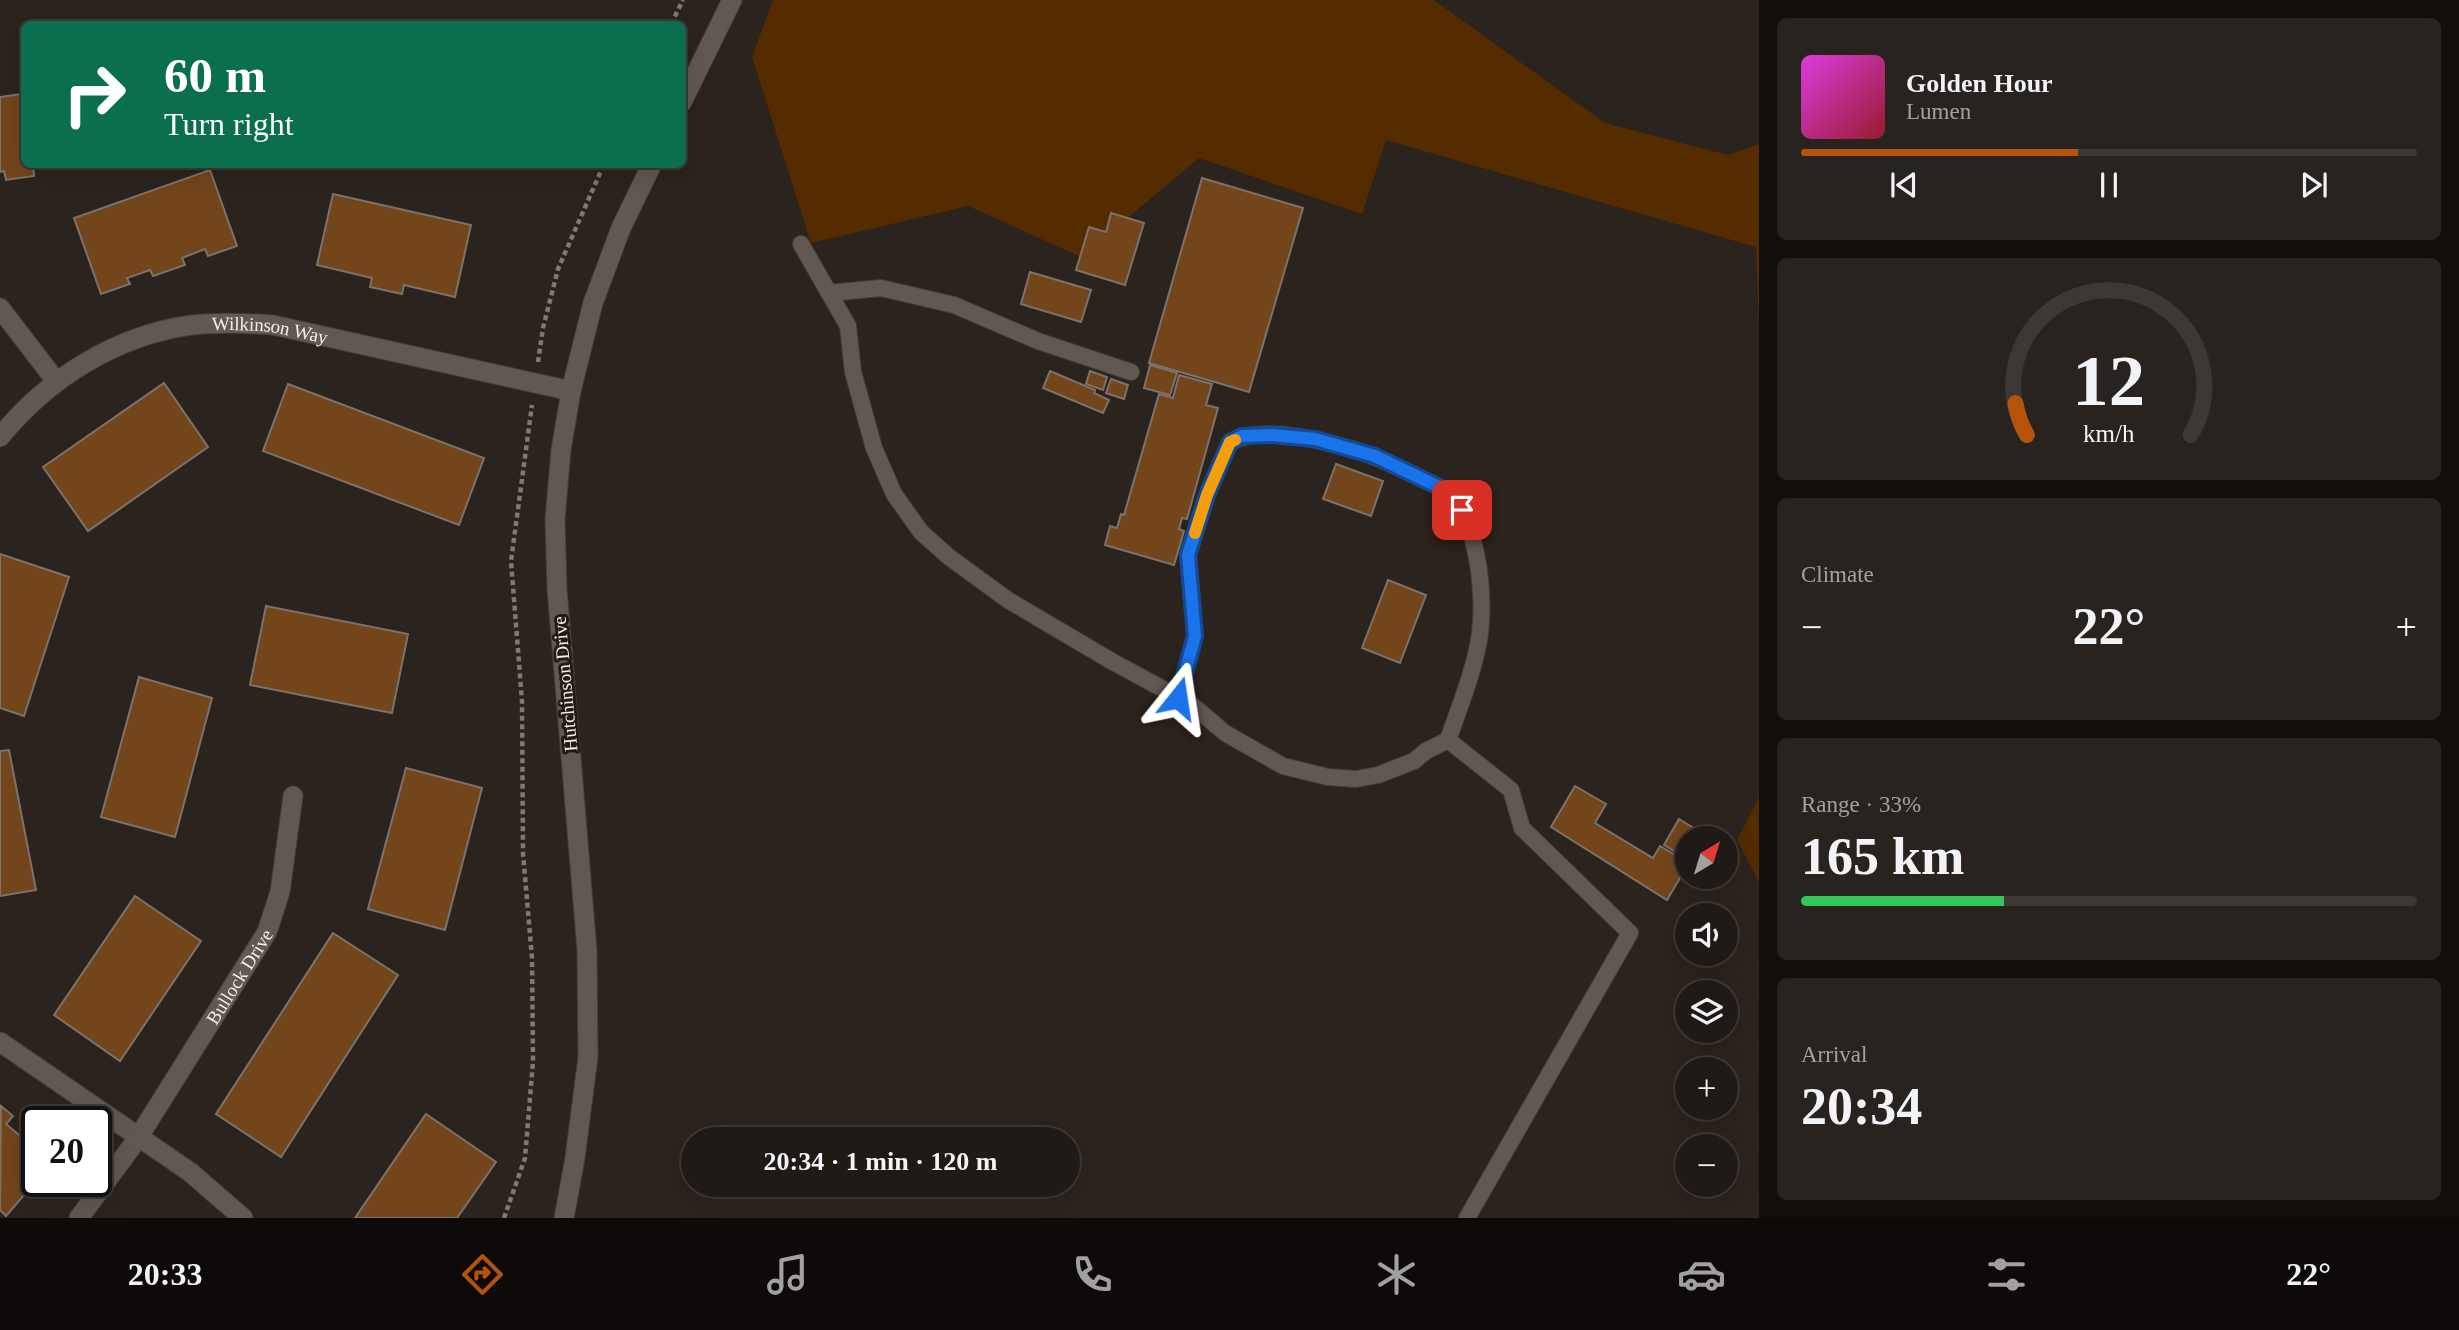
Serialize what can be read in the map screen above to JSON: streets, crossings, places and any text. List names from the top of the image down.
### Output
{
  "streets": {
    "street": ["Wilkinson Way", "Hutchinson Drive", "Bullock Drive"]
  },
  "crossings": [
    ["Wilkinson Way", "Hutchinson Drive"]
  ],
  "north": "top right",
  "page": {
    "turn": ["60 m", "Turn right"],
    "song": ["Golden Hour", "Lumen"],
    "tile": [
      "Climate",
      ["Range · 33%", "165 km"],
      ["Arrival", "20:34"]
    ],
    "heat": ["−", "22°", "+"],
    "map_buttons": ["+", "−"],
    "limit": "20",
    "trip": "20:34 · 1 min · 120 m",
    "tabs": ["20:33", "22°"],
    "gauge": ["12", "km/h"]
  }
}
